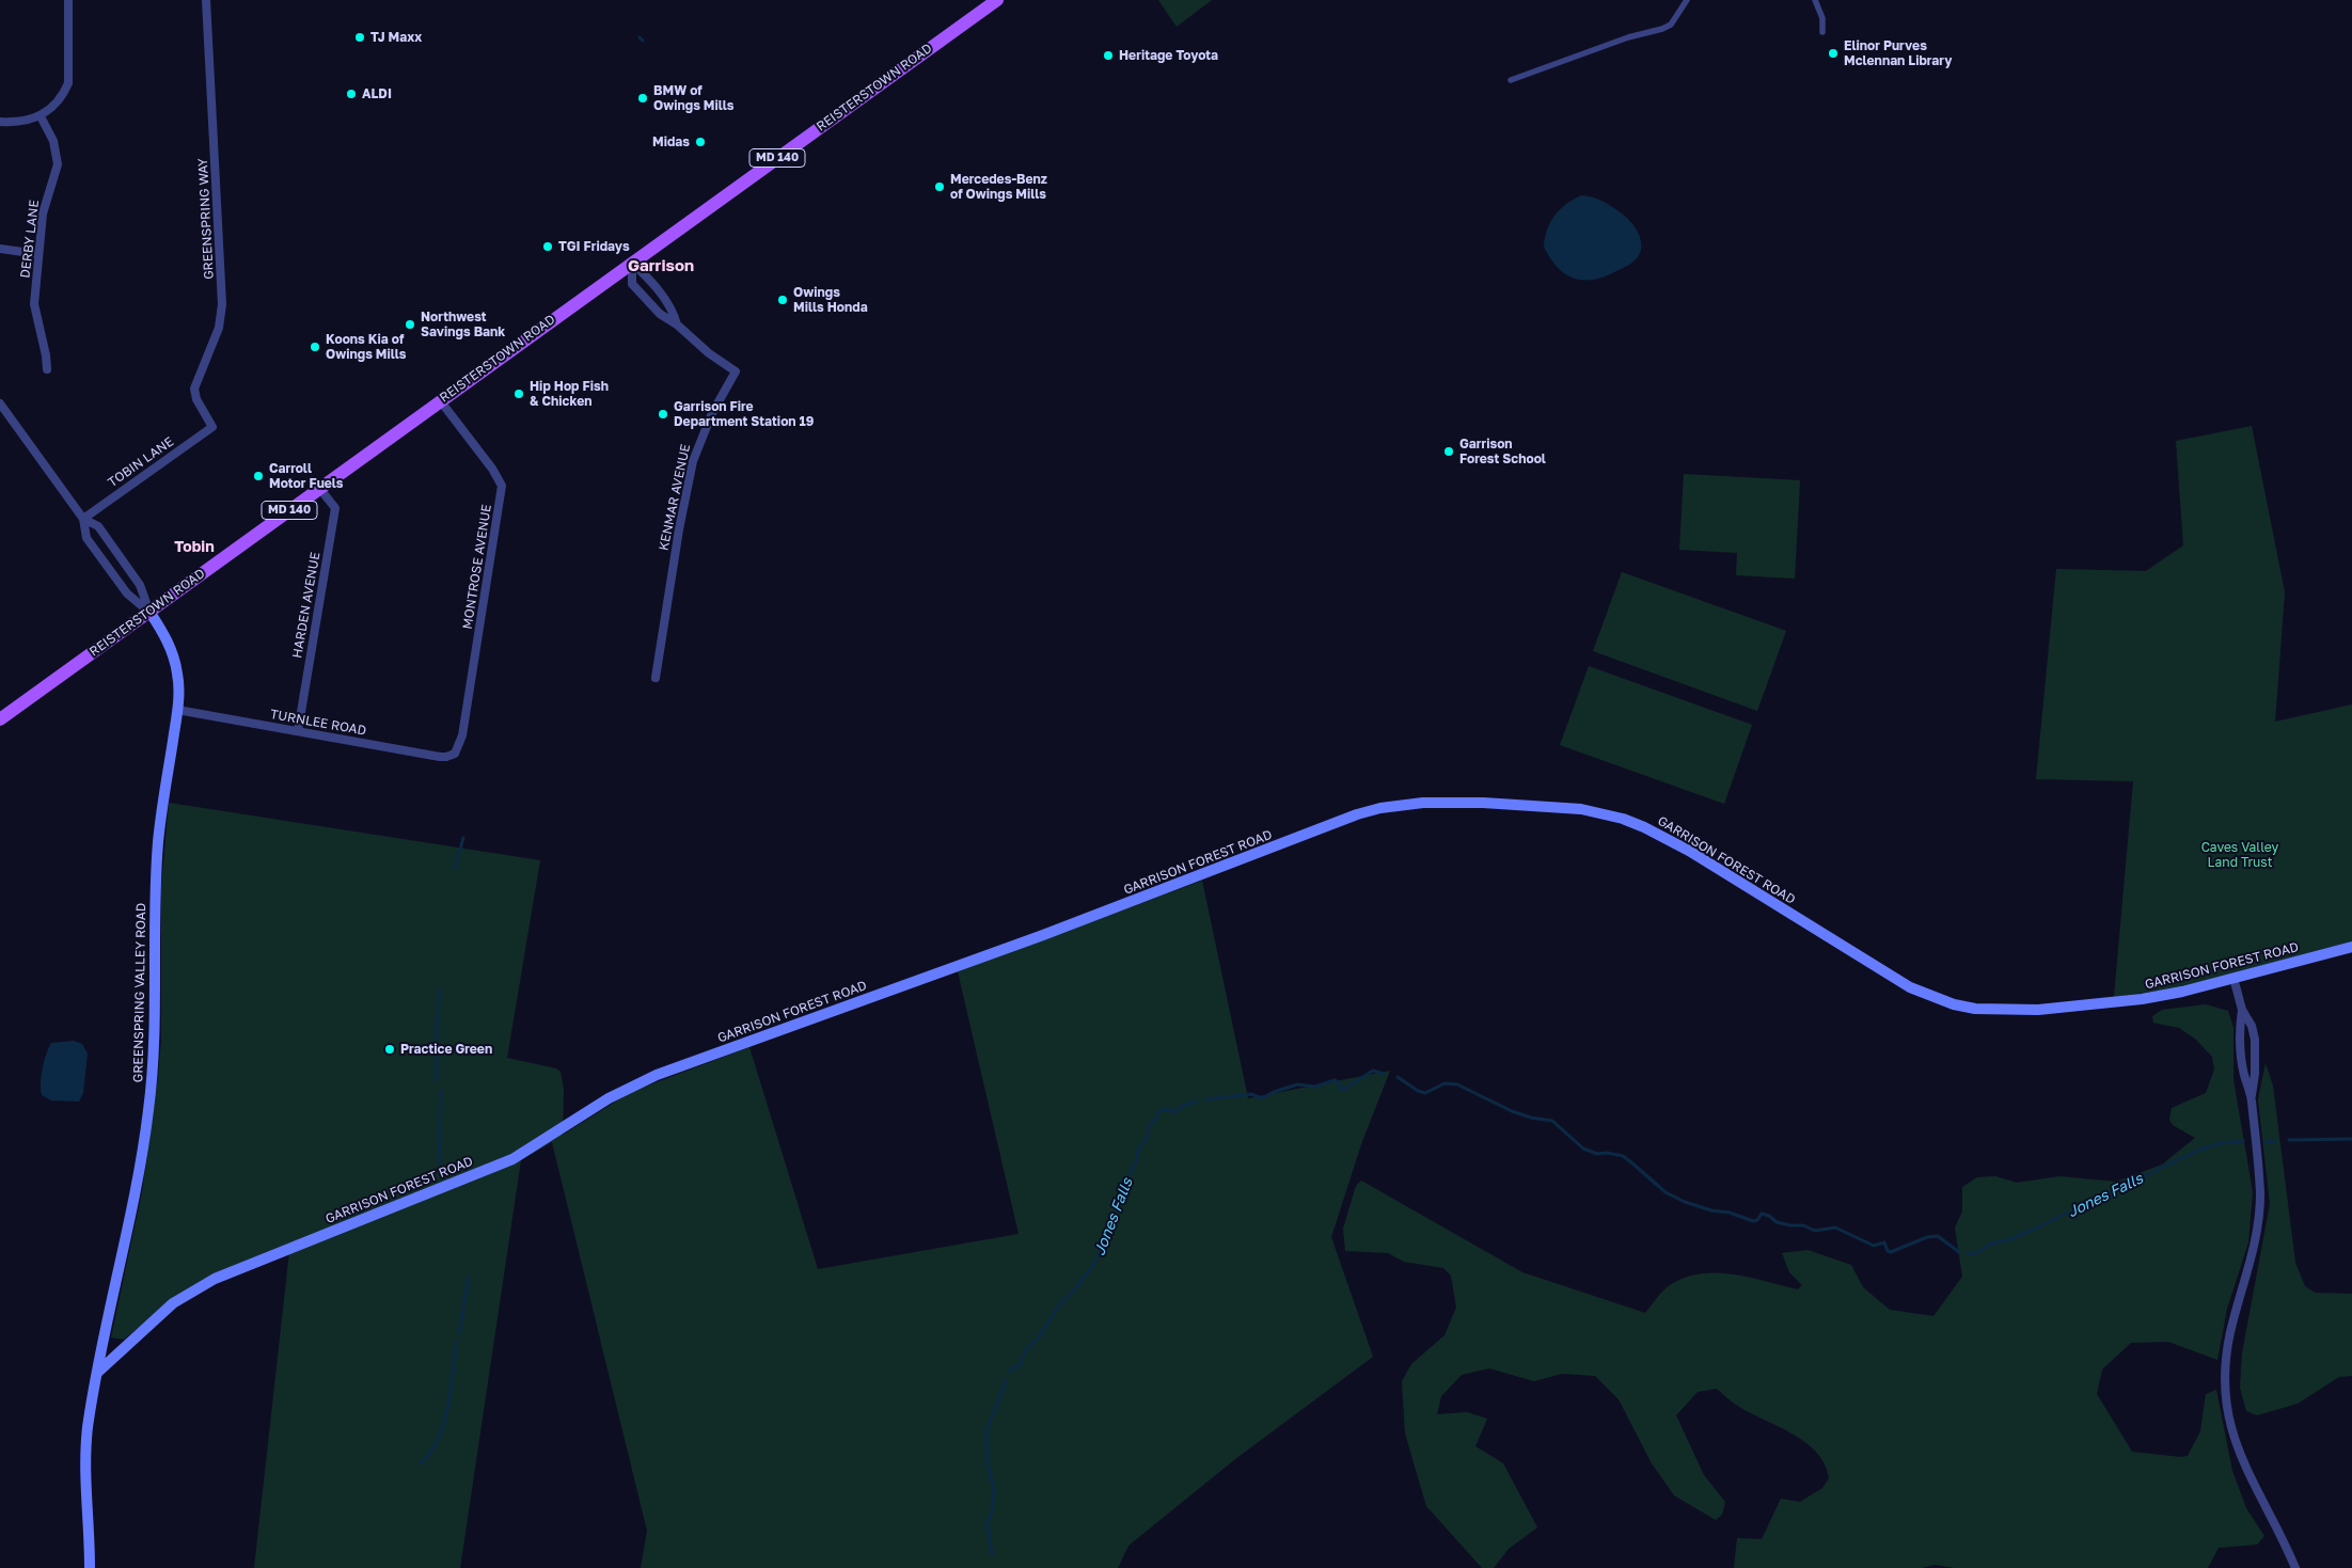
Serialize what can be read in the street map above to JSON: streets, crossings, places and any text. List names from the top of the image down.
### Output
{
  "streets": {
    "main road": [
      "REISTERSTOWN ROAD",
      "MD 140",
      "GARRISON FOREST ROAD",
      "GREENSPRING VALLEY ROAD"
    ],
    "street": [
      "GREENSPRING WAY",
      "DERBY LANE",
      "TOBIN LANE",
      "KENMAR AVENUE",
      "MONTROSE AVENUE",
      "HARDEN AVENUE",
      "TURNLEE ROAD"
    ]
  },
  "crossings": [
    ["REISTERSTOWN ROAD", "KENMAR AVENUE"],
    ["REISTERSTOWN ROAD", "MONTROSE AVENUE"],
    ["REISTERSTOWN ROAD", "HARDEN AVENUE"],
    ["REISTERSTOWN ROAD", "GREENSPRING VALLEY ROAD"],
    ["GREENSPRING WAY", "TOBIN LANE"],
    ["TOBIN LANE", "GREENSPRING VALLEY ROAD"],
    ["MONTROSE AVENUE", "TURNLEE ROAD"],
    ["HARDEN AVENUE", "TURNLEE ROAD"],
    ["TURNLEE ROAD", "GREENSPRING VALLEY ROAD"],
    ["GARRISON FOREST ROAD", "GREENSPRING VALLEY ROAD"]
  ],
  "districts": ["Garrison", "Tobin"],
  "water": ["Jones Falls"],
  "parks": ["Caves Valley Land Trust"],
  "places": [
    "TJ Maxx",
    "Elinor Purves Mclennan Library",
    "Heritage Toyota",
    "ALDI",
    "BMW of Owings Mills",
    "Midas",
    "Mercedes-Benz of Owings Mills",
    "TGI Fridays",
    "Owings Mills Honda",
    "Northwest Savings Bank",
    "Koons Kia of Owings Mills",
    "Hip Hop Fish & Chicken",
    "Garrison Fire Department Station 19",
    "Garrison Forest School",
    "Carroll Motor Fuels",
    "Practice Green"
  ]
}
